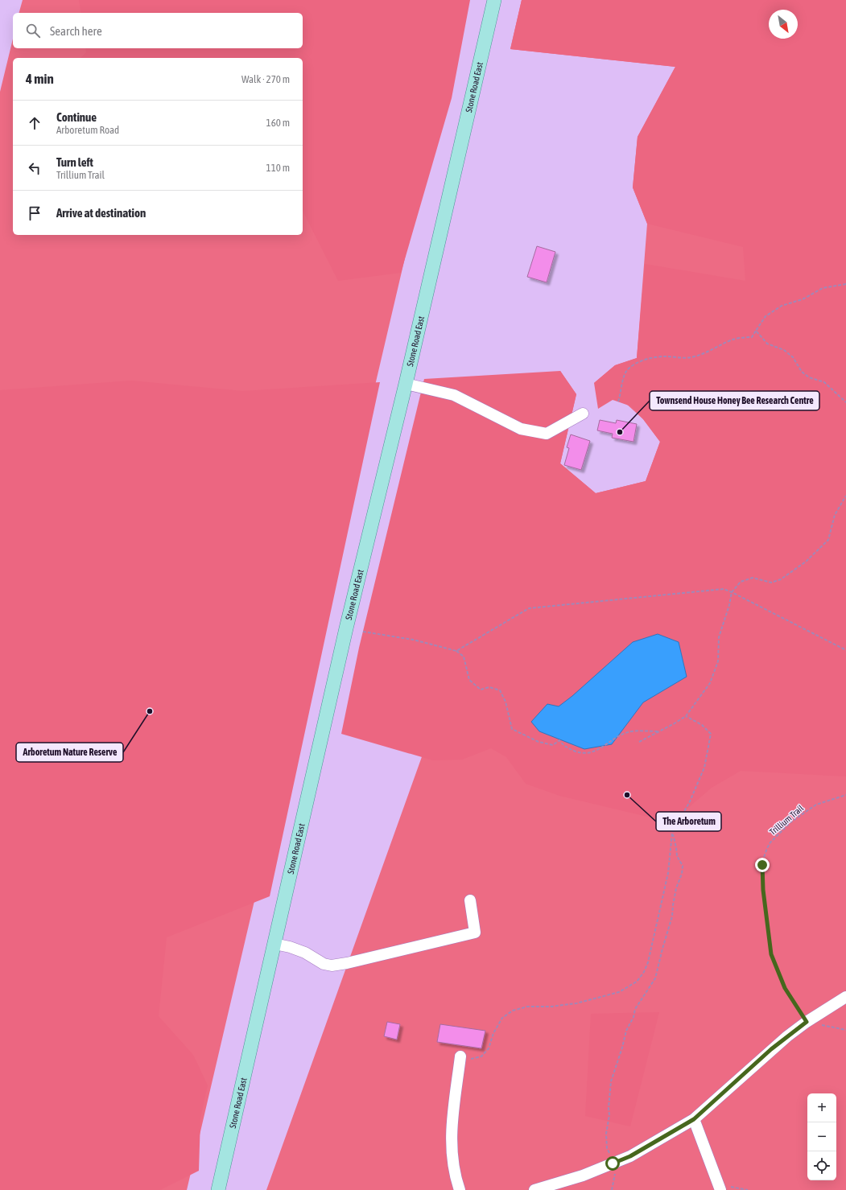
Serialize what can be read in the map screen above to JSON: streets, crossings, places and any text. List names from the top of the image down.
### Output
{
  "streets": {
    "main road": ["Stone Road East"],
    "path": ["Trillium Trail"]
  },
  "places": ["Townsend House Honey Bee Research Centre", "Arboretum Nature Reserve", "The Arboretum"],
  "north": "bottom right",
  "page": {
    "search": "Search here",
    "heading": ["4 min", "Walk · 270 m"],
    "list": [
      ["Continue", "Arboretum Road", "160 m"],
      ["Turn left", "Trillium Trail", "110 m"],
      "Arrive at destination"
    ],
    "map_buttons": ["+", "−"]
  }
}
